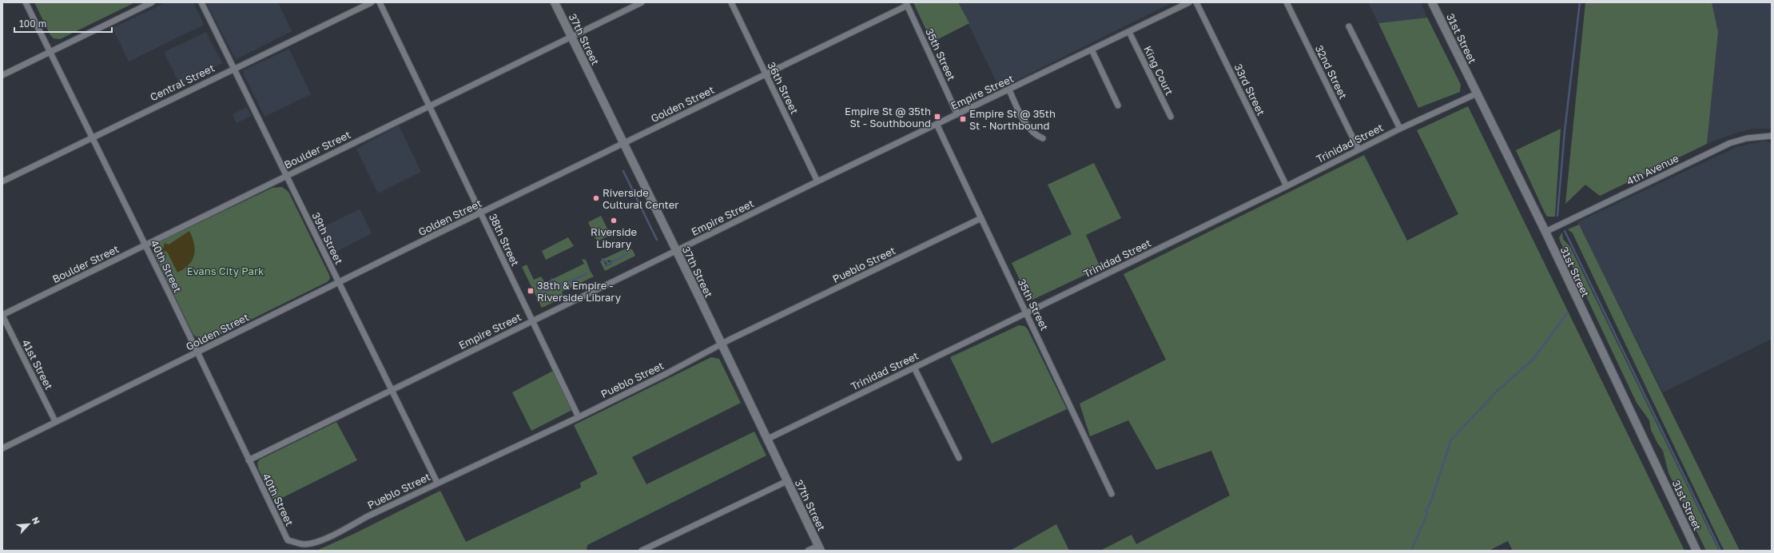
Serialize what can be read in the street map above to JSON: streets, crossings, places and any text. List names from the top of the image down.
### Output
{
  "streets": {
    "street": [
      "31st Street",
      "37th Street",
      "35th Street",
      "King Court",
      "32nd Street",
      "Central Street",
      "36th Street",
      "33rd Street",
      "Empire Street",
      "Golden Street",
      "Trinidad Street",
      "Boulder Street",
      "4th Avenue",
      "39th Street",
      "38th Street",
      "Pueblo Street",
      "40th Street",
      "41st Street"
    ]
  },
  "crossings": [
    ["31st Street", "Trinidad Street"],
    ["31st Street", "4th Avenue"],
    ["37th Street", "Empire Street"],
    ["37th Street", "Golden Street"],
    ["37th Street", "Trinidad Street"],
    ["37th Street", "Boulder Street"],
    ["37th Street", "Pueblo Street"],
    ["35th Street", "Empire Street"],
    ["35th Street", "Golden Street"],
    ["35th Street", "Trinidad Street"],
    ["35th Street", "Pueblo Street"],
    ["King Court", "Empire Street"],
    ["32nd Street", "Trinidad Street"],
    ["Central Street", "39th Street"],
    ["Central Street", "40th Street"],
    ["36th Street", "Empire Street"],
    ["36th Street", "Golden Street"],
    ["33rd Street", "Trinidad Street"],
    ["Empire Street", "39th Street"],
    ["Empire Street", "38th Street"],
    ["Empire Street", "40th Street"],
    ["Golden Street", "39th Street"],
    ["Golden Street", "38th Street"],
    ["Golden Street", "40th Street"],
    ["Golden Street", "41st Street"],
    ["Boulder Street", "39th Street"],
    ["Boulder Street", "38th Street"],
    ["Boulder Street", "40th Street"],
    ["Boulder Street", "41st Street"],
    ["39th Street", "Pueblo Street"],
    ["38th Street", "Pueblo Street"],
    ["Pueblo Street", "40th Street"]
  ],
  "parks": ["Evans City Park"],
  "places": {
    "transit": ["Empire St @ 35th St - Southbound", "Empire St @ 35th St - Northbound", "38th & Empire - Riverside Library"],
    "other": ["Riverside Cultural Center", "Riverside Library"]
  },
  "scale_bar": "100 m",
  "north": "top right"
}
